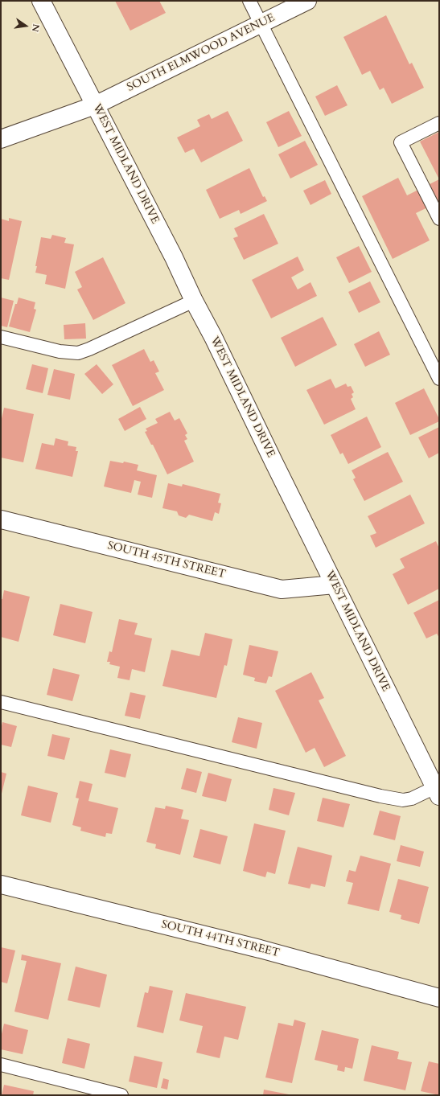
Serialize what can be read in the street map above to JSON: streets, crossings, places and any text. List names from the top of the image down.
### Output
{
  "streets": {
    "street": [
      "SOUTH ELMWOOD AVENUE",
      "WEST MIDLAND DRIVE",
      "SOUTH 45TH STREET",
      "SOUTH 44TH STREET"
    ]
  },
  "crossings": [
    ["SOUTH ELMWOOD AVENUE", "WEST MIDLAND DRIVE"],
    ["WEST MIDLAND DRIVE", "SOUTH 45TH STREET"]
  ],
  "north": "right"
}
